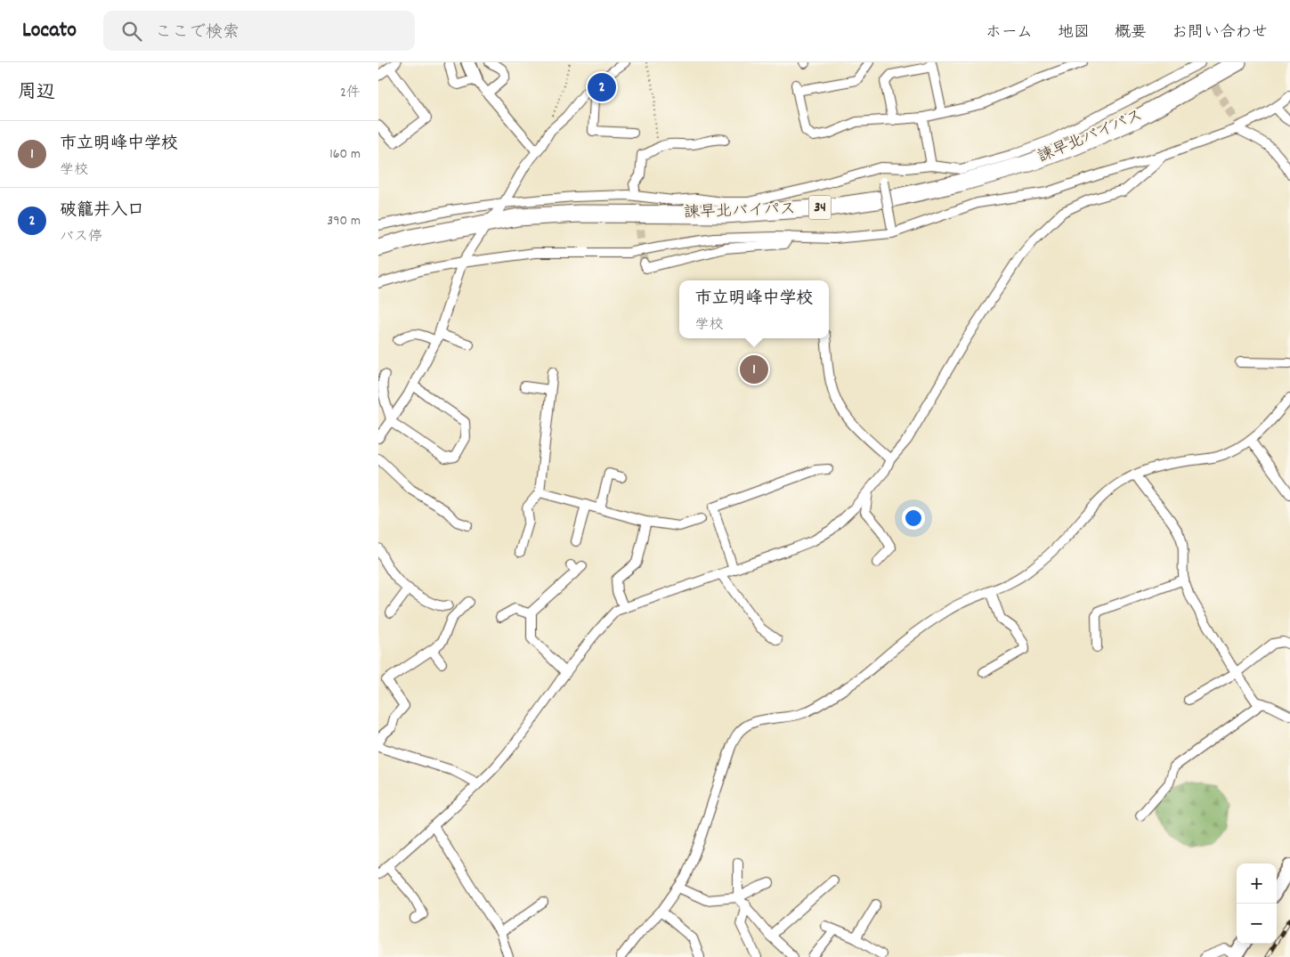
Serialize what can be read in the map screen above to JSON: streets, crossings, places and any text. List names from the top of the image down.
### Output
{
  "streets": {
    "highway": ["諫早北バイパス", "34"]
  },
  "page": {
    "header": "Locato",
    "search": "ここで検索",
    "nav": [
      "ホーム",
      "地図",
      "概要",
      "お問い合わせ"
    ],
    "heading": ["周辺", "2件"],
    "pins": ["2", "1"],
    "list": [
      {
        "mark": "1",
        "name": "市立明峰中学校",
        "note": "学校",
        "value": "160 m"
      },
      {
        "mark": "2",
        "name": "破籠井入口",
        "note": "バス停",
        "value": "390 m"
      }
    ],
    "popup": ["市立明峰中学校", "学校"],
    "map_buttons": ["+", "−"]
  }
}
